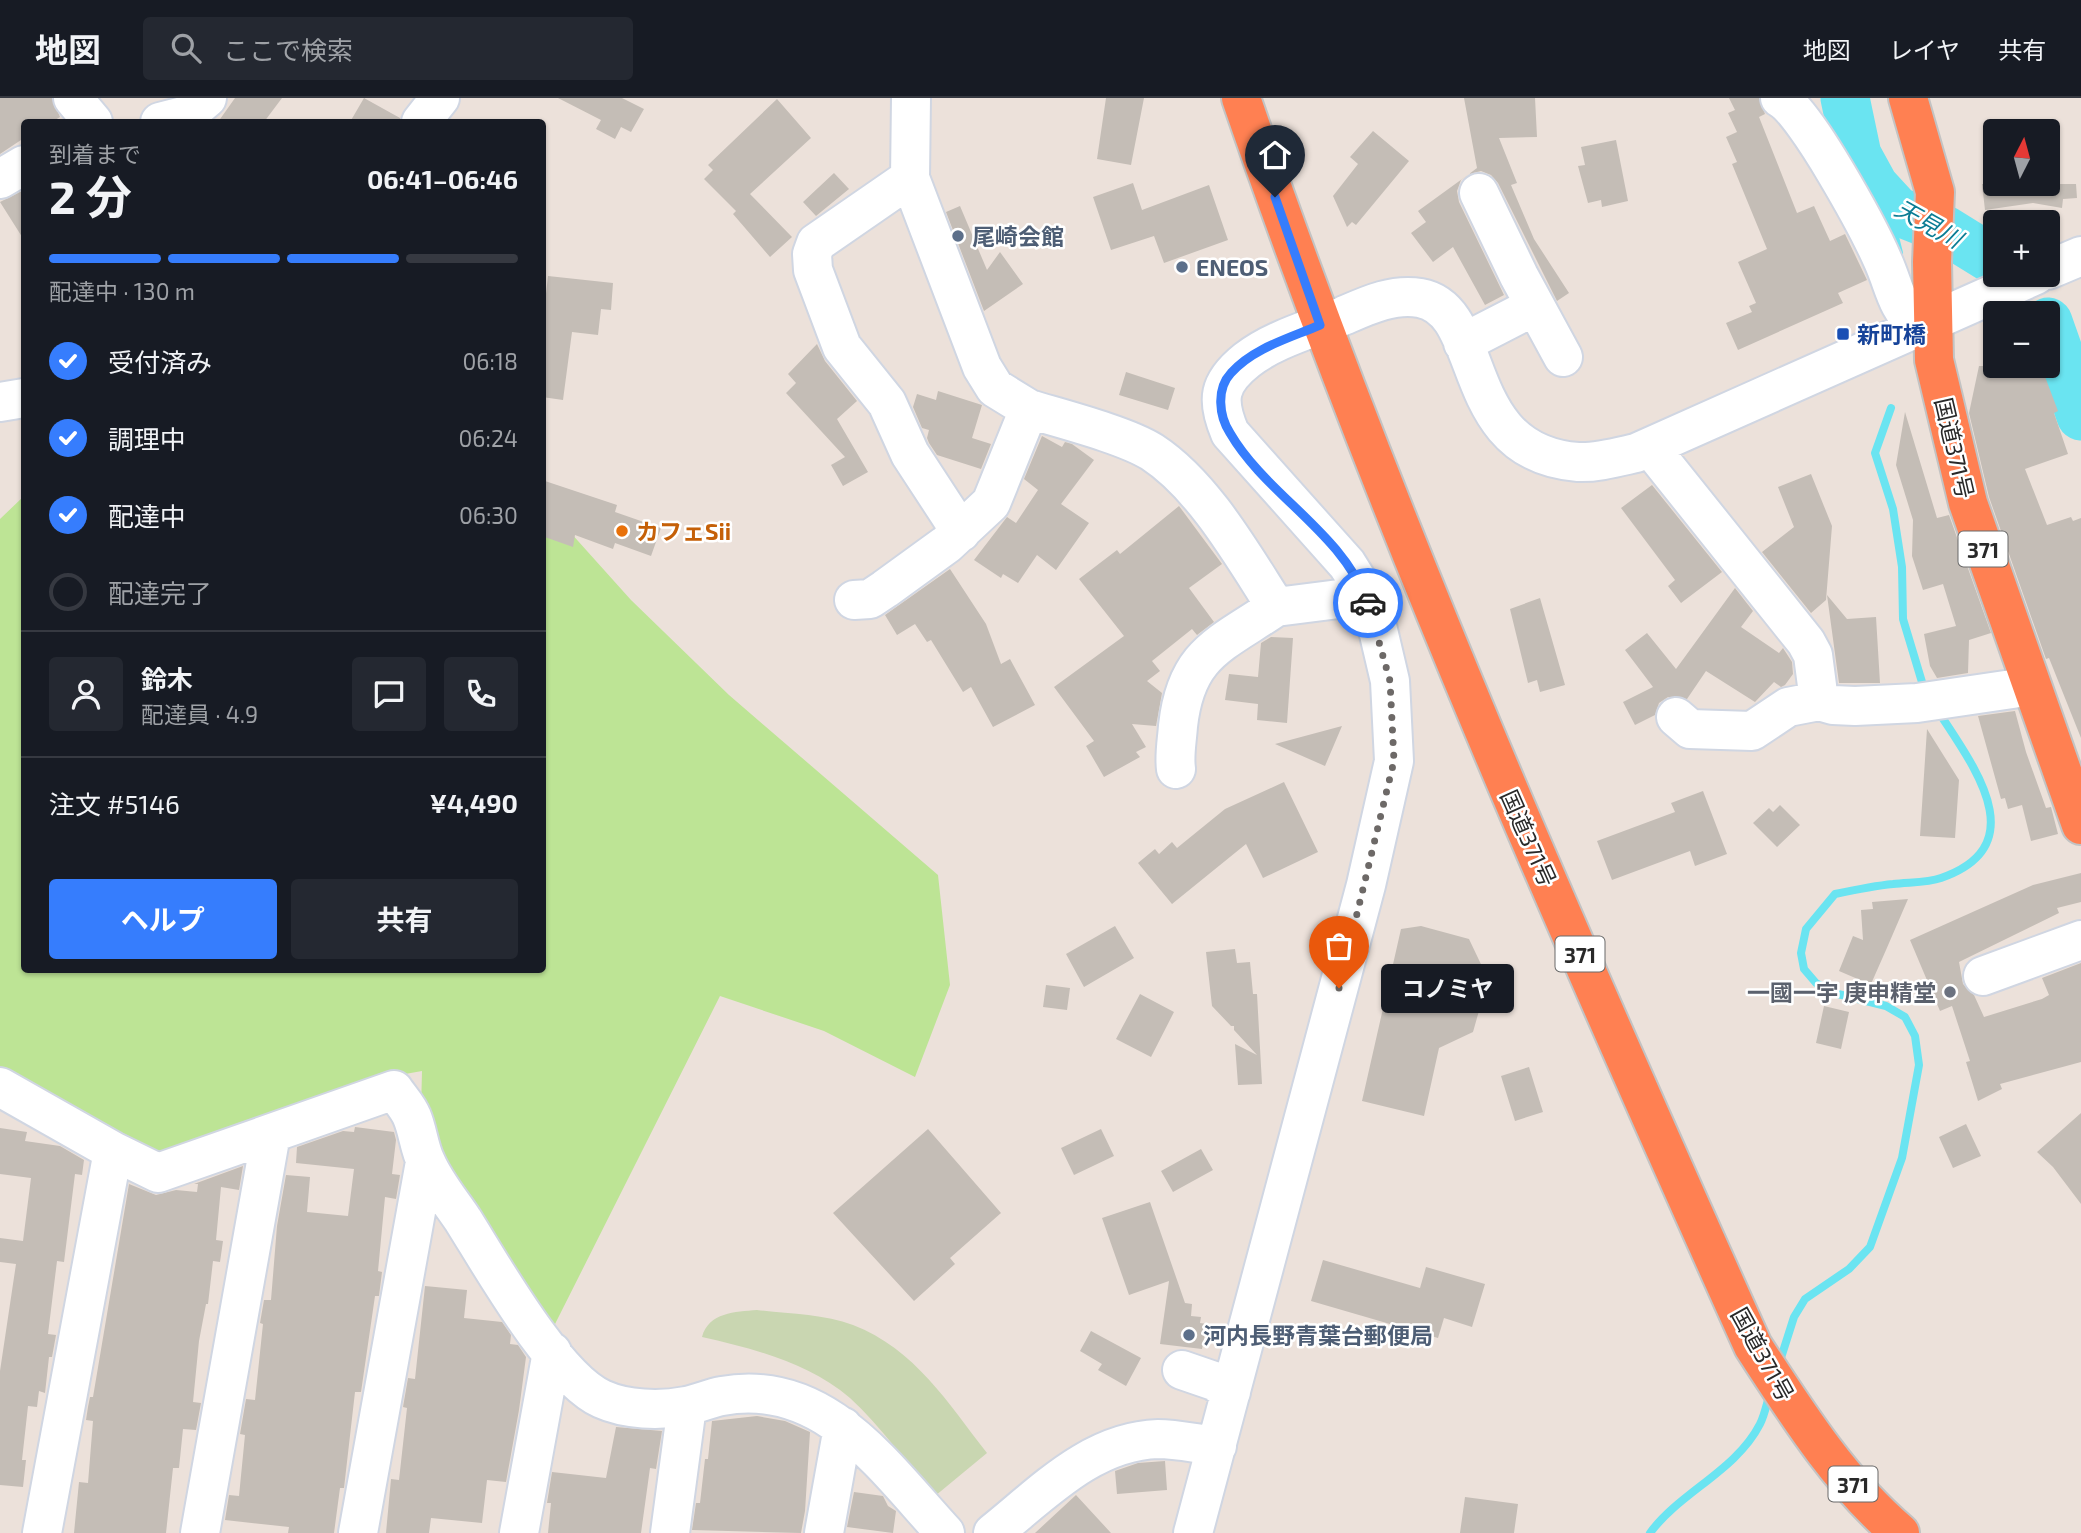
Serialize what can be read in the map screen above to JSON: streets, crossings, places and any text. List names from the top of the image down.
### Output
{
  "streets": {
    "highway": ["国道371号", "371"]
  },
  "water": ["天見川"],
  "places": {
    "other": [
      "尾崎会館",
      "ENEOS",
      "カフェSii",
      "コノミヤ",
      "一國一宇 庚申精堂",
      "河内長野青葉台郵便局"
    ],
    "transit": ["新町橋"]
  },
  "north": "top",
  "page": {
    "header": "地図",
    "search": "ここで検索",
    "nav": ["地図", "レイヤ", "共有"],
    "map_buttons": ["+", "−"],
    "heading": ["2 分", "到着まで", "06:41–06:46"],
    "panel": [
      "鈴木",
      "配達員 · 4.9",
      "注文 #5146",
      "¥4,490"
    ],
    "bar": "配達中 · 130 m",
    "list": [
      ["受付済み", "06:18"],
      ["調理中", "06:24"],
      ["配達中", "06:30"],
      "配達完了"
    ],
    "buttons": ["ヘルプ", "共有"],
    "bubble": "コノミヤ"
  }
}
